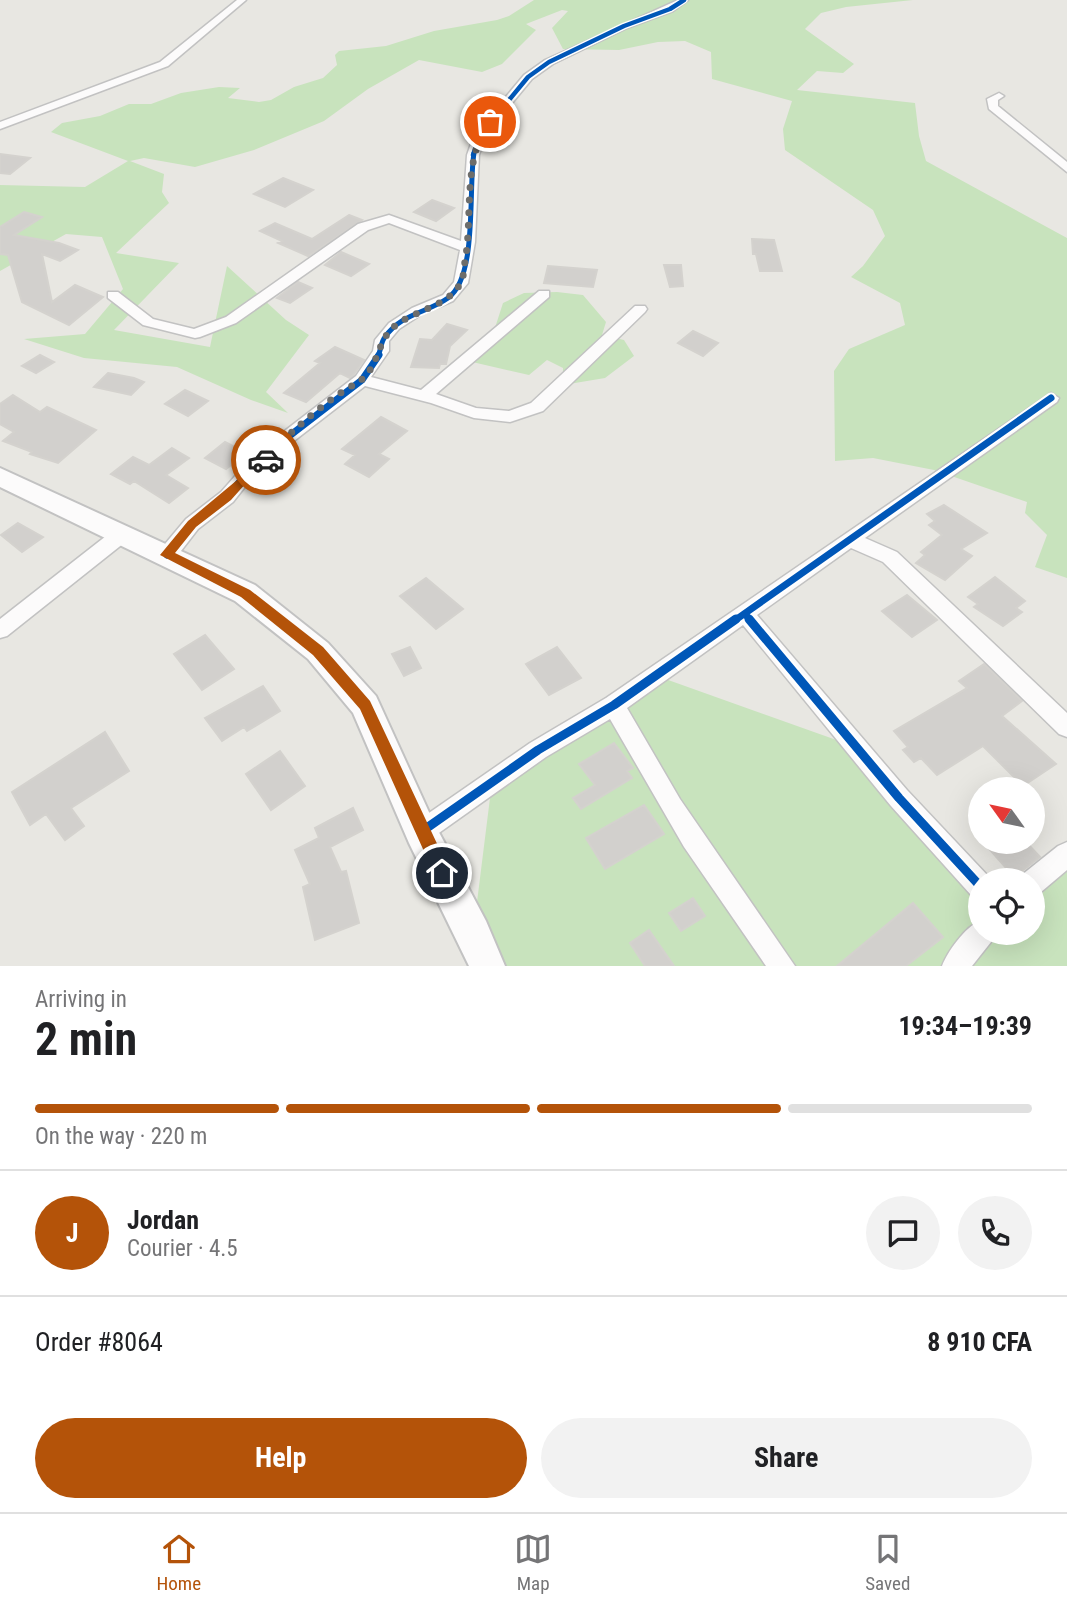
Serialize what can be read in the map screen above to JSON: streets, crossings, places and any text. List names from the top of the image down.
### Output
{
  "north": "top left",
  "page": {
    "heading": ["2 min", "Arriving in", "19:34–19:39"],
    "panel": [
      "Jordan",
      "Courier · 4.5",
      "Order #8064",
      "8 910 CFA"
    ],
    "bar": "On the way · 220 m",
    "round": "J",
    "buttons": ["Help", "Share"],
    "tabs": ["Home", "Map", "Saved"]
  }
}
